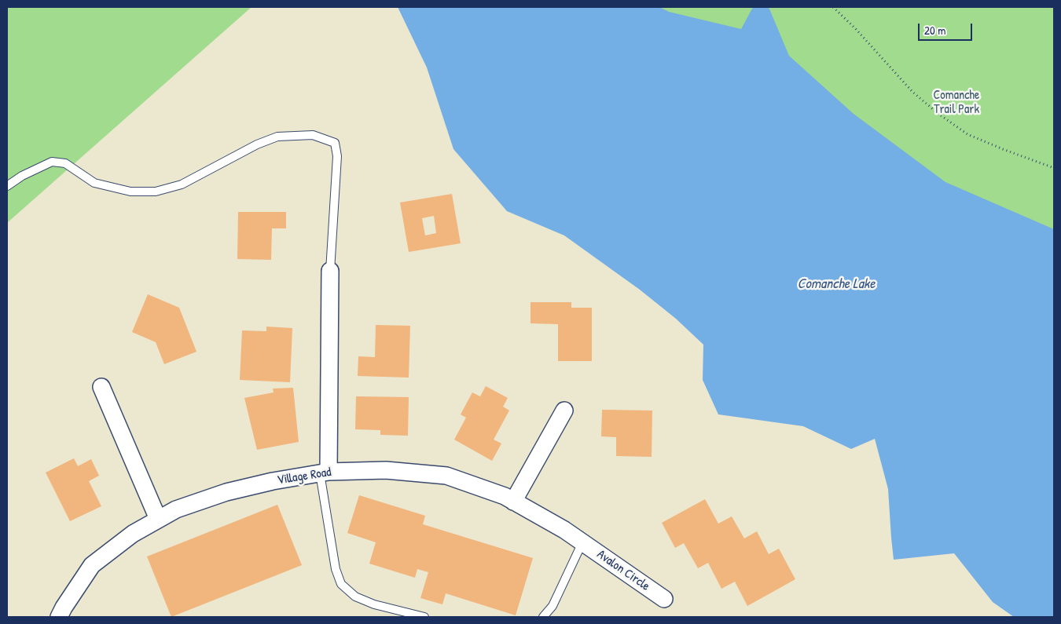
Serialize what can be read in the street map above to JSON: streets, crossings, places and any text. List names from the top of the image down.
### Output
{
  "streets": {
    "street": ["Village Road", "Avalon Circle"]
  },
  "crossings": [
    ["Village Road", "Avalon Circle"]
  ],
  "water": ["Comanche Lake"],
  "parks": ["Comanche Trail Park"],
  "scale_bar": "20 m"
}
